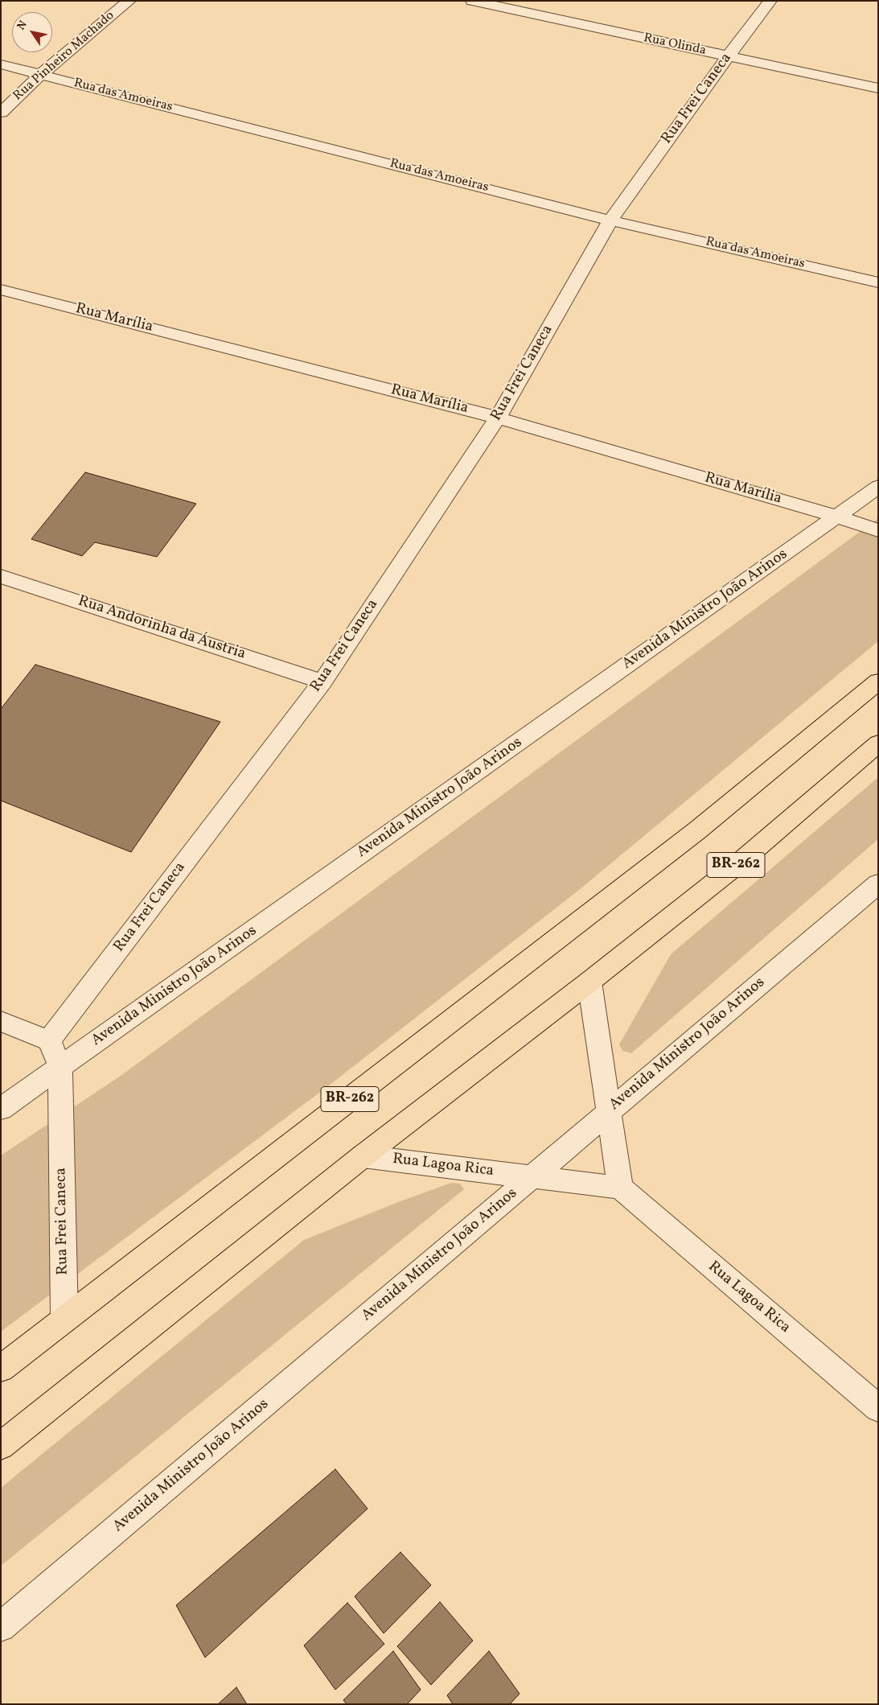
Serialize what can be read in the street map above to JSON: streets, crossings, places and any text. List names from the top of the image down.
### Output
{
  "streets": {
    "highway": ["BR-262"],
    "street": [
      "Rua Olinda",
      "Rua Pinheiro Machado",
      "Rua das Amoeiras",
      "Rua Frei Caneca",
      "Rua Marília",
      "Avenida Ministro João Arinos",
      "Rua Andorinha da Áustria",
      "Rua Lagoa Rica"
    ]
  },
  "crossings": [
    ["Rua Olinda", "Rua Frei Caneca"],
    ["Rua Pinheiro Machado", "Rua das Amoeiras"],
    ["Rua das Amoeiras", "Rua Frei Caneca"],
    ["Rua Frei Caneca", "Rua Marília"],
    ["Rua Frei Caneca", "Avenida Ministro João Arinos"],
    ["Rua Frei Caneca", "Rua Andorinha da Áustria"],
    ["Rua Frei Caneca", "BR-262"],
    ["Rua Marília", "Avenida Ministro João Arinos"],
    ["Avenida Ministro João Arinos", "Rua Lagoa Rica"],
    ["BR-262", "Rua Lagoa Rica"]
  ],
  "north": "top left"
}
